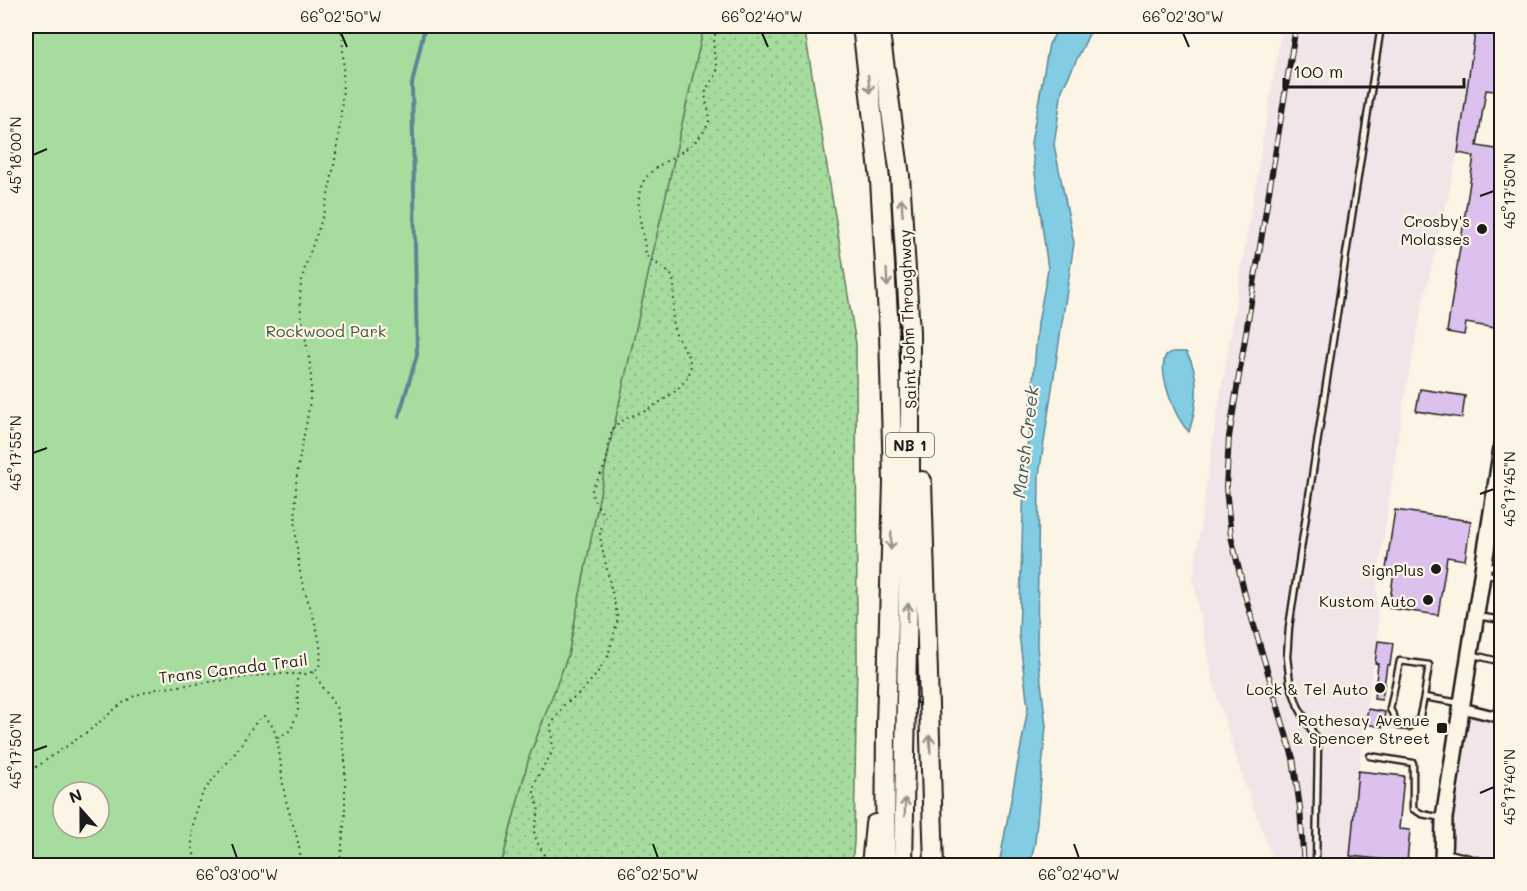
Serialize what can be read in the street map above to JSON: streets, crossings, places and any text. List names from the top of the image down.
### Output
{
  "streets": {
    "highway": ["Saint John Throughway", "NB 1"],
    "path": ["Trans Canada Trail"]
  },
  "water": ["Marsh Creek"],
  "parks": ["Rockwood Park"],
  "places": {
    "other": [
      "Crosby's Molasses",
      "SignPlus",
      "Kustom Auto",
      "Lock & Tel Auto"
    ],
    "transit": ["Rothesay Avenue & Spencer Street"]
  },
  "scale_bar": "100 m",
  "north": "top",
  "coordinates": [
    "66°02'50\"W",
    "66°02'40\"W",
    "66°02'30\"W",
    "45°18'00\"N",
    "45°17'50\"N",
    "45°17'55\"N",
    "45°17'45\"N",
    "45°17'40\"N",
    "66°03'00\"W"
  ]
}
